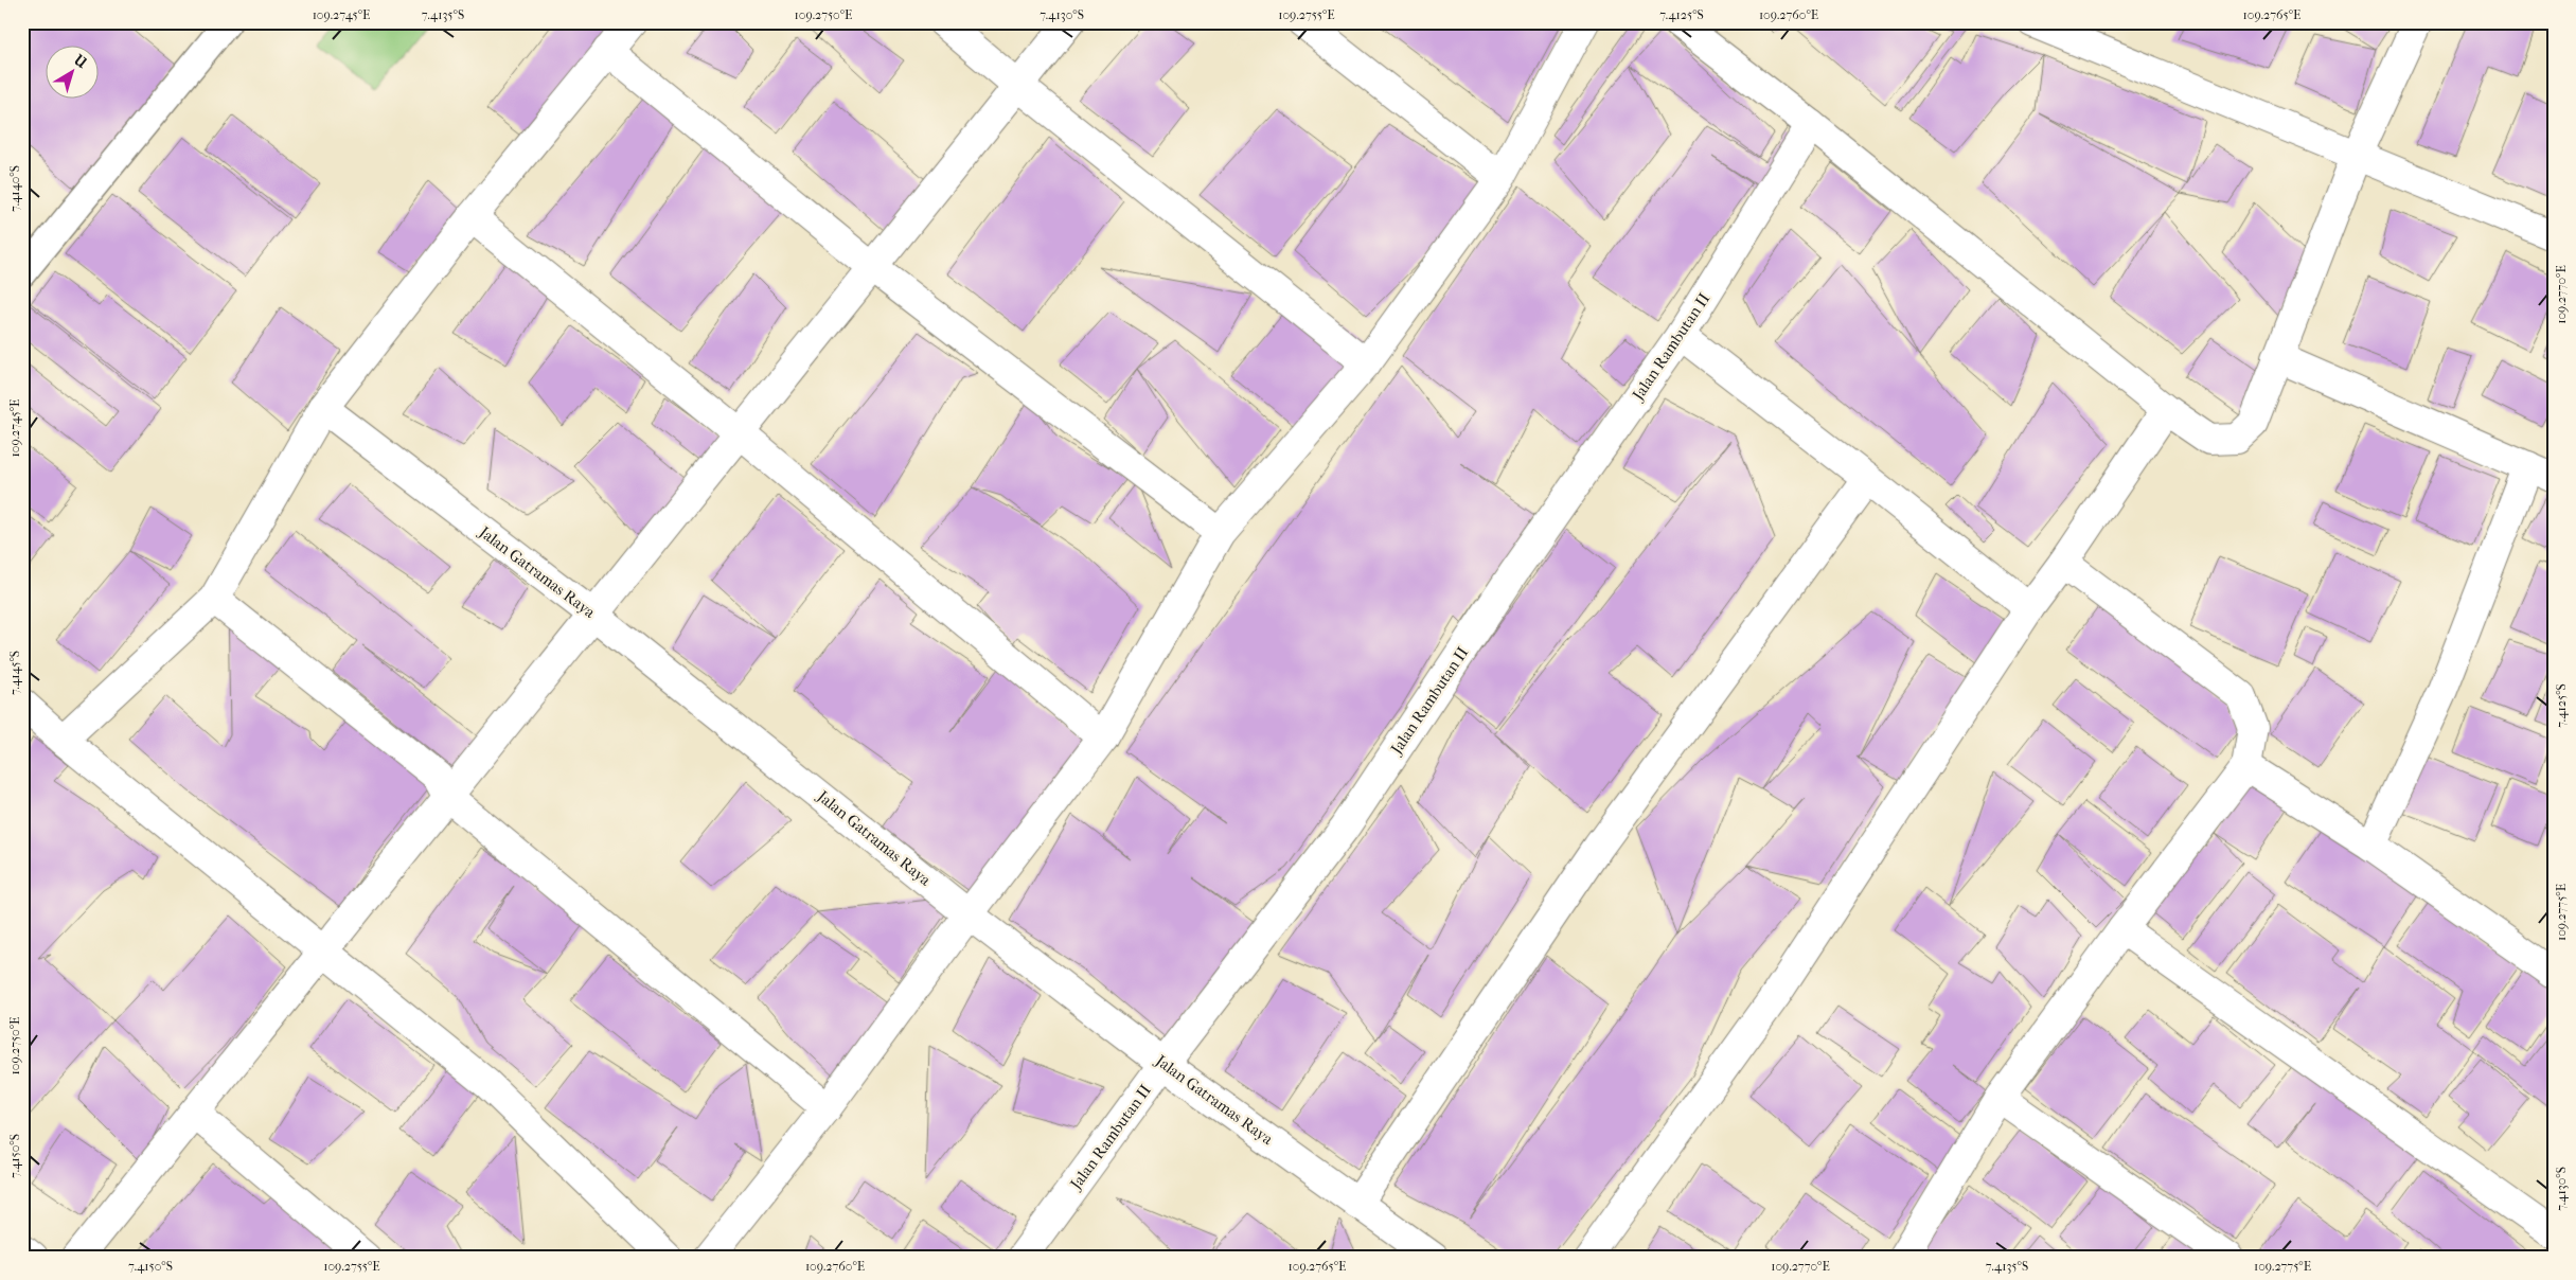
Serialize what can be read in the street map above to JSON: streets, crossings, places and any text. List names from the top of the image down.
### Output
{
  "streets": {
    "street": ["Jalan Rambutan II", "Jalan Gatramas Raya"]
  },
  "crossings": [
    ["Jalan Rambutan II", "Jalan Gatramas Raya"]
  ],
  "north": "top right",
  "coordinates": [
    "109.2745°E",
    "7.4135°S",
    "109.2750°E",
    "7.4130°S",
    "109.2755°E",
    "7.4125°S",
    "109.2760°E",
    "109.2765°E",
    "7.4140°S",
    "109.2770°E",
    "7.4145°S",
    "109.2775°E",
    "7.4150°S"
  ]
}
